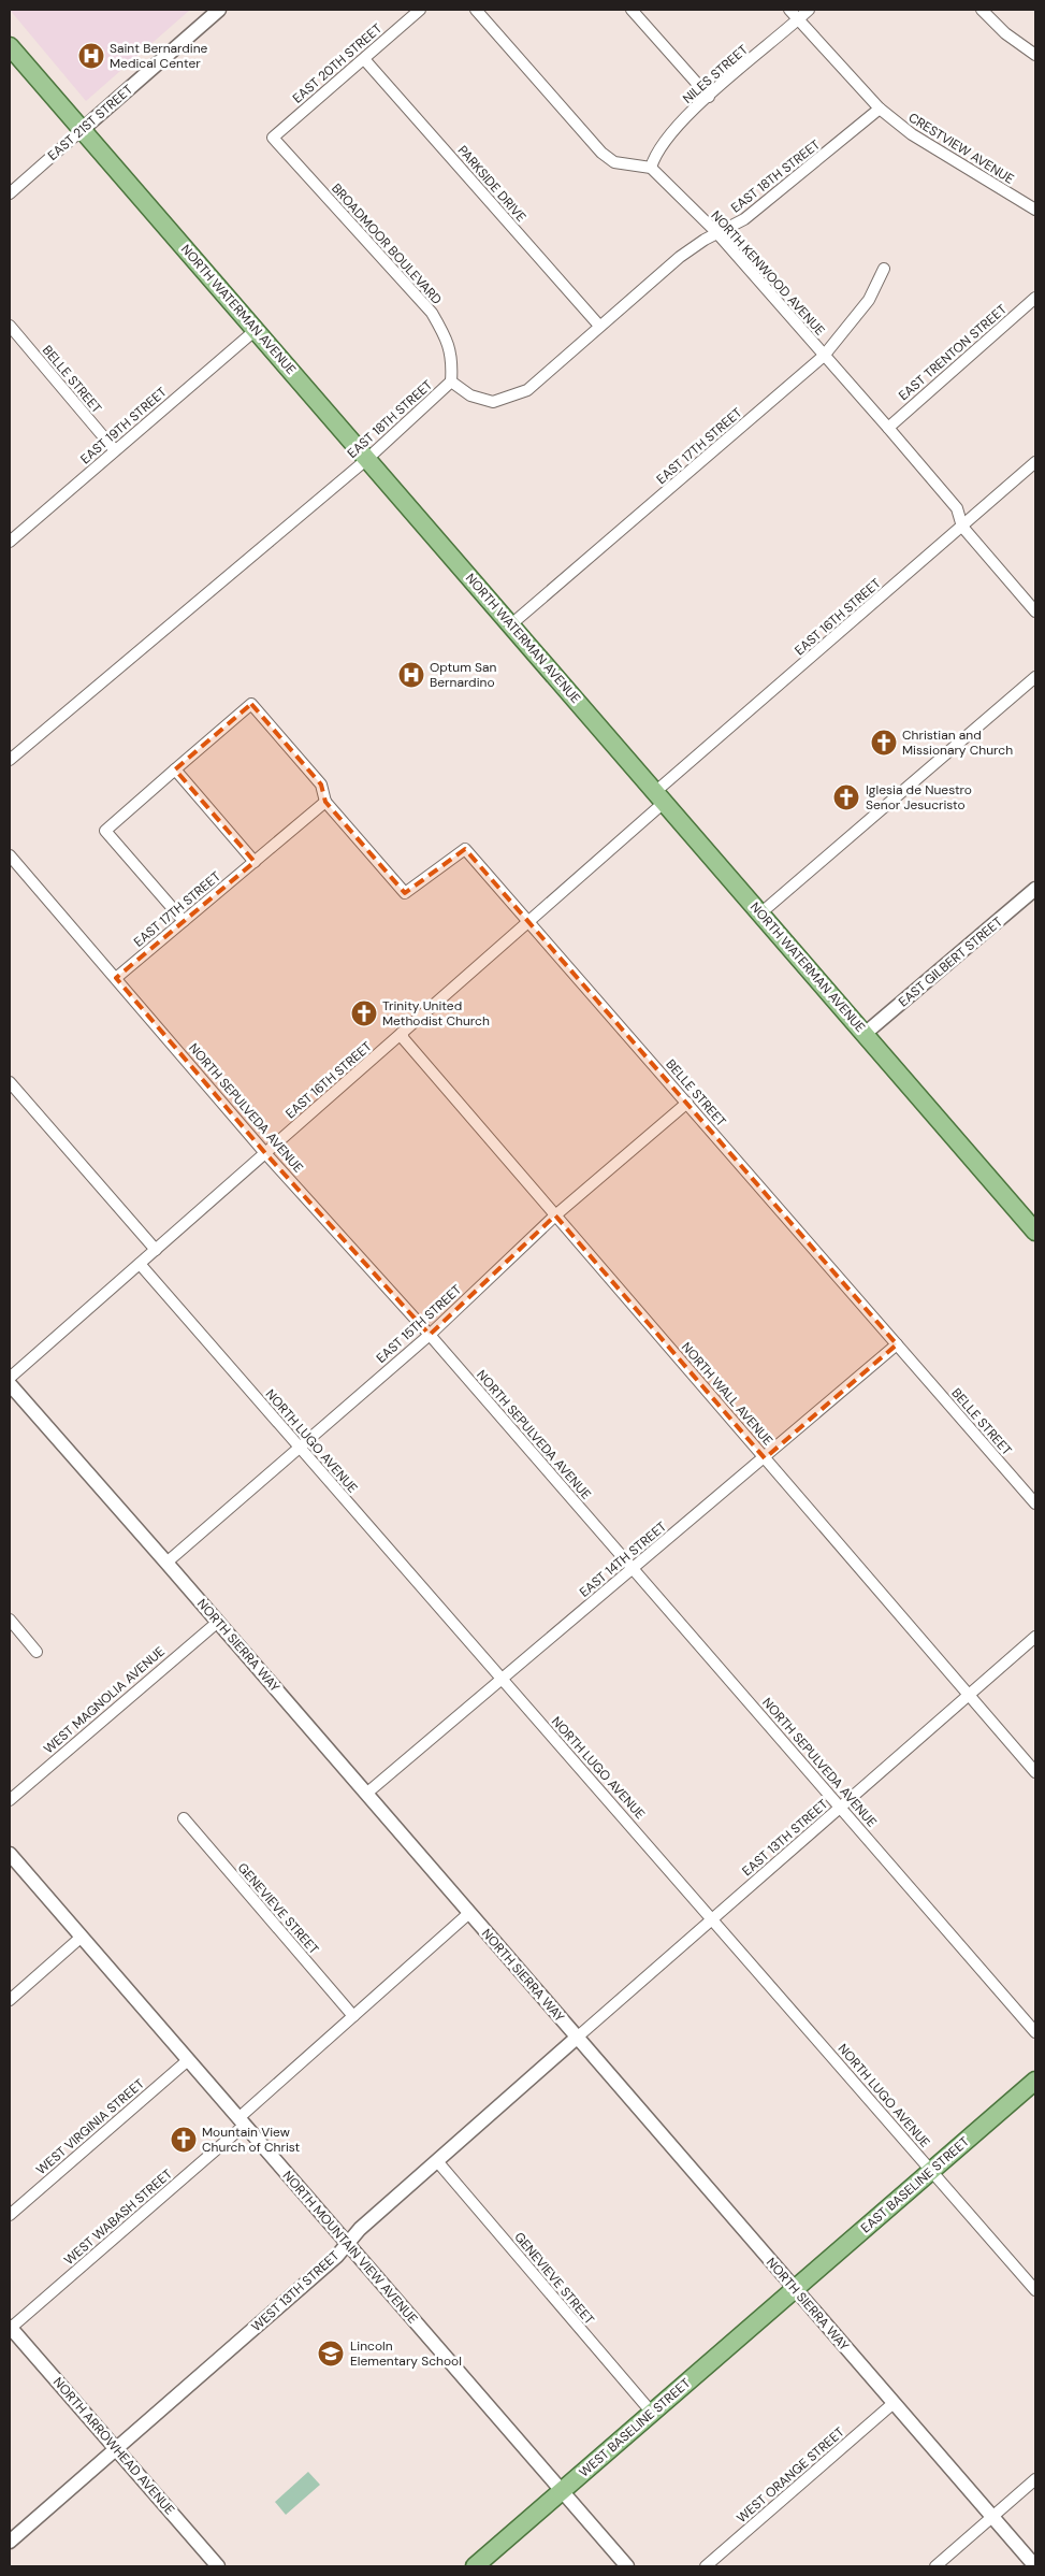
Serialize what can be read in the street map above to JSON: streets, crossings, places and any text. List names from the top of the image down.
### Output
{
  "streets": {
    "main road": ["NORTH WATERMAN AVENUE", "EAST BASELINE STREET", "WEST BASELINE STREET"],
    "street": [
      "EAST 20TH STREET",
      "NILES STREET",
      "EAST 21ST STREET",
      "CRESTVIEW AVENUE",
      "EAST 18TH STREET",
      "PARKSIDE DRIVE",
      "BROADMOOR BOULEVARD",
      "NORTH KENWOOD AVENUE",
      "EAST TRENTON STREET",
      "BELLE STREET",
      "EAST 19TH STREET",
      "EAST 17TH STREET",
      "EAST 16TH STREET",
      "EAST GILBERT STREET",
      "NORTH SEPULVEDA AVENUE",
      "EAST 15TH STREET",
      "NORTH WALL AVENUE",
      "NORTH LUGO AVENUE",
      "EAST 14TH STREET",
      "NORTH SIERRA WAY",
      "WEST MAGNOLIA AVENUE",
      "EAST 13TH STREET",
      "GENEVIEVE STREET",
      "WEST VIRGINIA STREET",
      "WEST WABASH STREET",
      "NORTH MOUNTAIN VIEW AVENUE",
      "WEST 13TH STREET",
      "NORTH ARROWHEAD AVENUE",
      "WEST ORANGE STREET"
    ]
  },
  "crossings": [
    ["EAST 20TH STREET", "PARKSIDE DRIVE"],
    ["EAST 20TH STREET", "BROADMOOR BOULEVARD"],
    ["NILES STREET", "CRESTVIEW AVENUE"],
    ["NILES STREET", "NORTH KENWOOD AVENUE"],
    ["EAST 21ST STREET", "NORTH WATERMAN AVENUE"],
    ["CRESTVIEW AVENUE", "EAST 18TH STREET"],
    ["EAST 18TH STREET", "PARKSIDE DRIVE"],
    ["EAST 18TH STREET", "BROADMOOR BOULEVARD"],
    ["EAST 18TH STREET", "NORTH KENWOOD AVENUE"],
    ["EAST 18TH STREET", "NORTH WATERMAN AVENUE"],
    ["NORTH KENWOOD AVENUE", "EAST TRENTON STREET"],
    ["NORTH KENWOOD AVENUE", "EAST 17TH STREET"],
    ["NORTH KENWOOD AVENUE", "EAST 16TH STREET"],
    ["NORTH WATERMAN AVENUE", "EAST 19TH STREET"],
    ["NORTH WATERMAN AVENUE", "EAST 17TH STREET"],
    ["NORTH WATERMAN AVENUE", "EAST 16TH STREET"],
    ["NORTH WATERMAN AVENUE", "EAST GILBERT STREET"],
    ["BELLE STREET", "EAST 19TH STREET"],
    ["BELLE STREET", "EAST 17TH STREET"],
    ["BELLE STREET", "EAST 16TH STREET"],
    ["BELLE STREET", "EAST 15TH STREET"],
    ["BELLE STREET", "EAST 14TH STREET"],
    ["EAST 17TH STREET", "NORTH SEPULVEDA AVENUE"],
    ["EAST 16TH STREET", "NORTH SEPULVEDA AVENUE"],
    ["EAST 16TH STREET", "NORTH WALL AVENUE"],
    ["EAST 16TH STREET", "NORTH LUGO AVENUE"],
    ["NORTH SEPULVEDA AVENUE", "EAST 15TH STREET"],
    ["NORTH SEPULVEDA AVENUE", "EAST 14TH STREET"],
    ["NORTH SEPULVEDA AVENUE", "EAST 13TH STREET"],
    ["EAST 15TH STREET", "NORTH WALL AVENUE"],
    ["EAST 15TH STREET", "NORTH LUGO AVENUE"],
    ["EAST 15TH STREET", "NORTH SIERRA WAY"],
    ["NORTH WALL AVENUE", "EAST 14TH STREET"],
    ["NORTH WALL AVENUE", "EAST 13TH STREET"],
    ["NORTH LUGO AVENUE", "EAST 14TH STREET"],
    ["NORTH LUGO AVENUE", "EAST 13TH STREET"],
    ["NORTH LUGO AVENUE", "EAST BASELINE STREET"],
    ["EAST 14TH STREET", "NORTH SIERRA WAY"],
    ["NORTH SIERRA WAY", "WEST MAGNOLIA AVENUE"],
    ["NORTH SIERRA WAY", "EAST 13TH STREET"],
    ["NORTH SIERRA WAY", "EAST BASELINE STREET"],
    ["NORTH SIERRA WAY", "WEST WABASH STREET"],
    ["NORTH SIERRA WAY", "WEST 13TH STREET"],
    ["NORTH SIERRA WAY", "WEST BASELINE STREET"],
    ["NORTH SIERRA WAY", "WEST ORANGE STREET"],
    ["EAST 13TH STREET", "WEST 13TH STREET"],
    ["GENEVIEVE STREET", "WEST WABASH STREET"],
    ["GENEVIEVE STREET", "WEST 13TH STREET"],
    ["GENEVIEVE STREET", "WEST BASELINE STREET"],
    ["WEST VIRGINIA STREET", "NORTH MOUNTAIN VIEW AVENUE"],
    ["EAST BASELINE STREET", "WEST BASELINE STREET"],
    ["WEST WABASH STREET", "NORTH MOUNTAIN VIEW AVENUE"],
    ["WEST WABASH STREET", "NORTH ARROWHEAD AVENUE"],
    ["NORTH MOUNTAIN VIEW AVENUE", "WEST 13TH STREET"],
    ["NORTH MOUNTAIN VIEW AVENUE", "WEST BASELINE STREET"],
    ["WEST 13TH STREET", "NORTH ARROWHEAD AVENUE"]
  ],
  "places": {
    "hospital": ["Saint Bernardine Medical Center", "Optum San Bernardino"],
    "church": [
      "Christian and Missionary Church",
      "Iglesia de Nuestro Senor Jesucristo",
      "Trinity United Methodist Church",
      "Mountain View Church of Christ"
    ],
    "school or university": ["Lincoln Elementary School"]
  }
}
